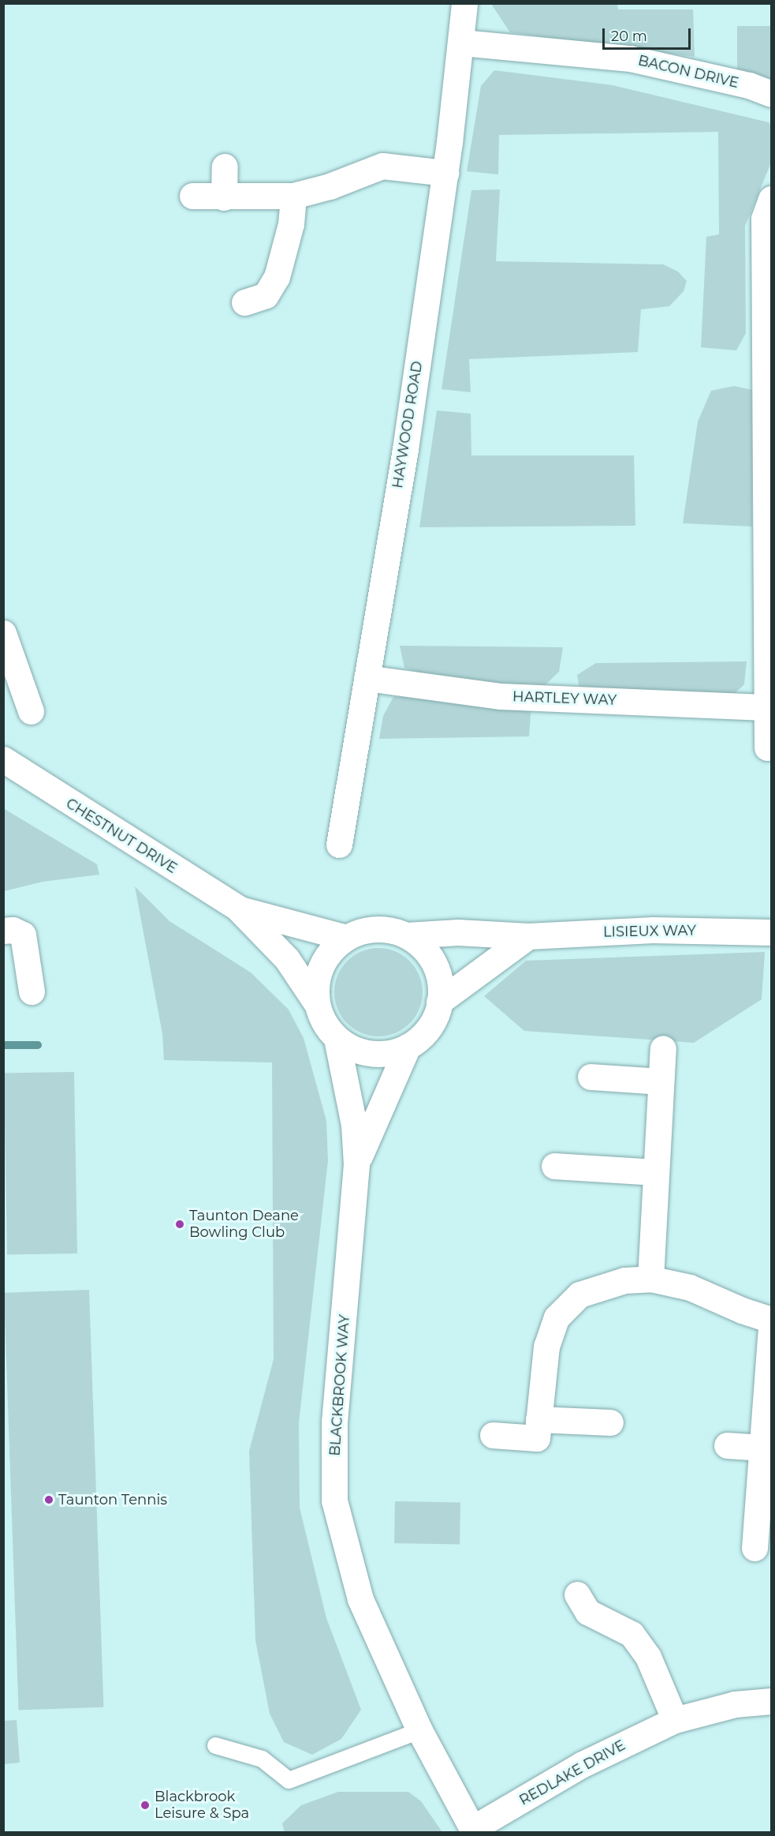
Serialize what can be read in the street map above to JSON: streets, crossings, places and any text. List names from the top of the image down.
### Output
{
  "streets": {
    "street": [
      "BACON DRIVE",
      "HAYWOOD ROAD",
      "HARTLEY WAY",
      "CHESTNUT DRIVE",
      "LISIEUX WAY",
      "BLACKBROOK WAY",
      "REDLAKE DRIVE"
    ]
  },
  "crossings": [
    ["BACON DRIVE", "HAYWOOD ROAD"],
    ["HAYWOOD ROAD", "HARTLEY WAY"],
    ["CHESTNUT DRIVE", "LISIEUX WAY"],
    ["CHESTNUT DRIVE", "BLACKBROOK WAY"],
    ["LISIEUX WAY", "BLACKBROOK WAY"],
    ["BLACKBROOK WAY", "REDLAKE DRIVE"]
  ],
  "places": ["Taunton Deane Bowling Club", "Taunton Tennis", "Blackbrook Leisure & Spa"],
  "scale_bar": "20 m"
}
